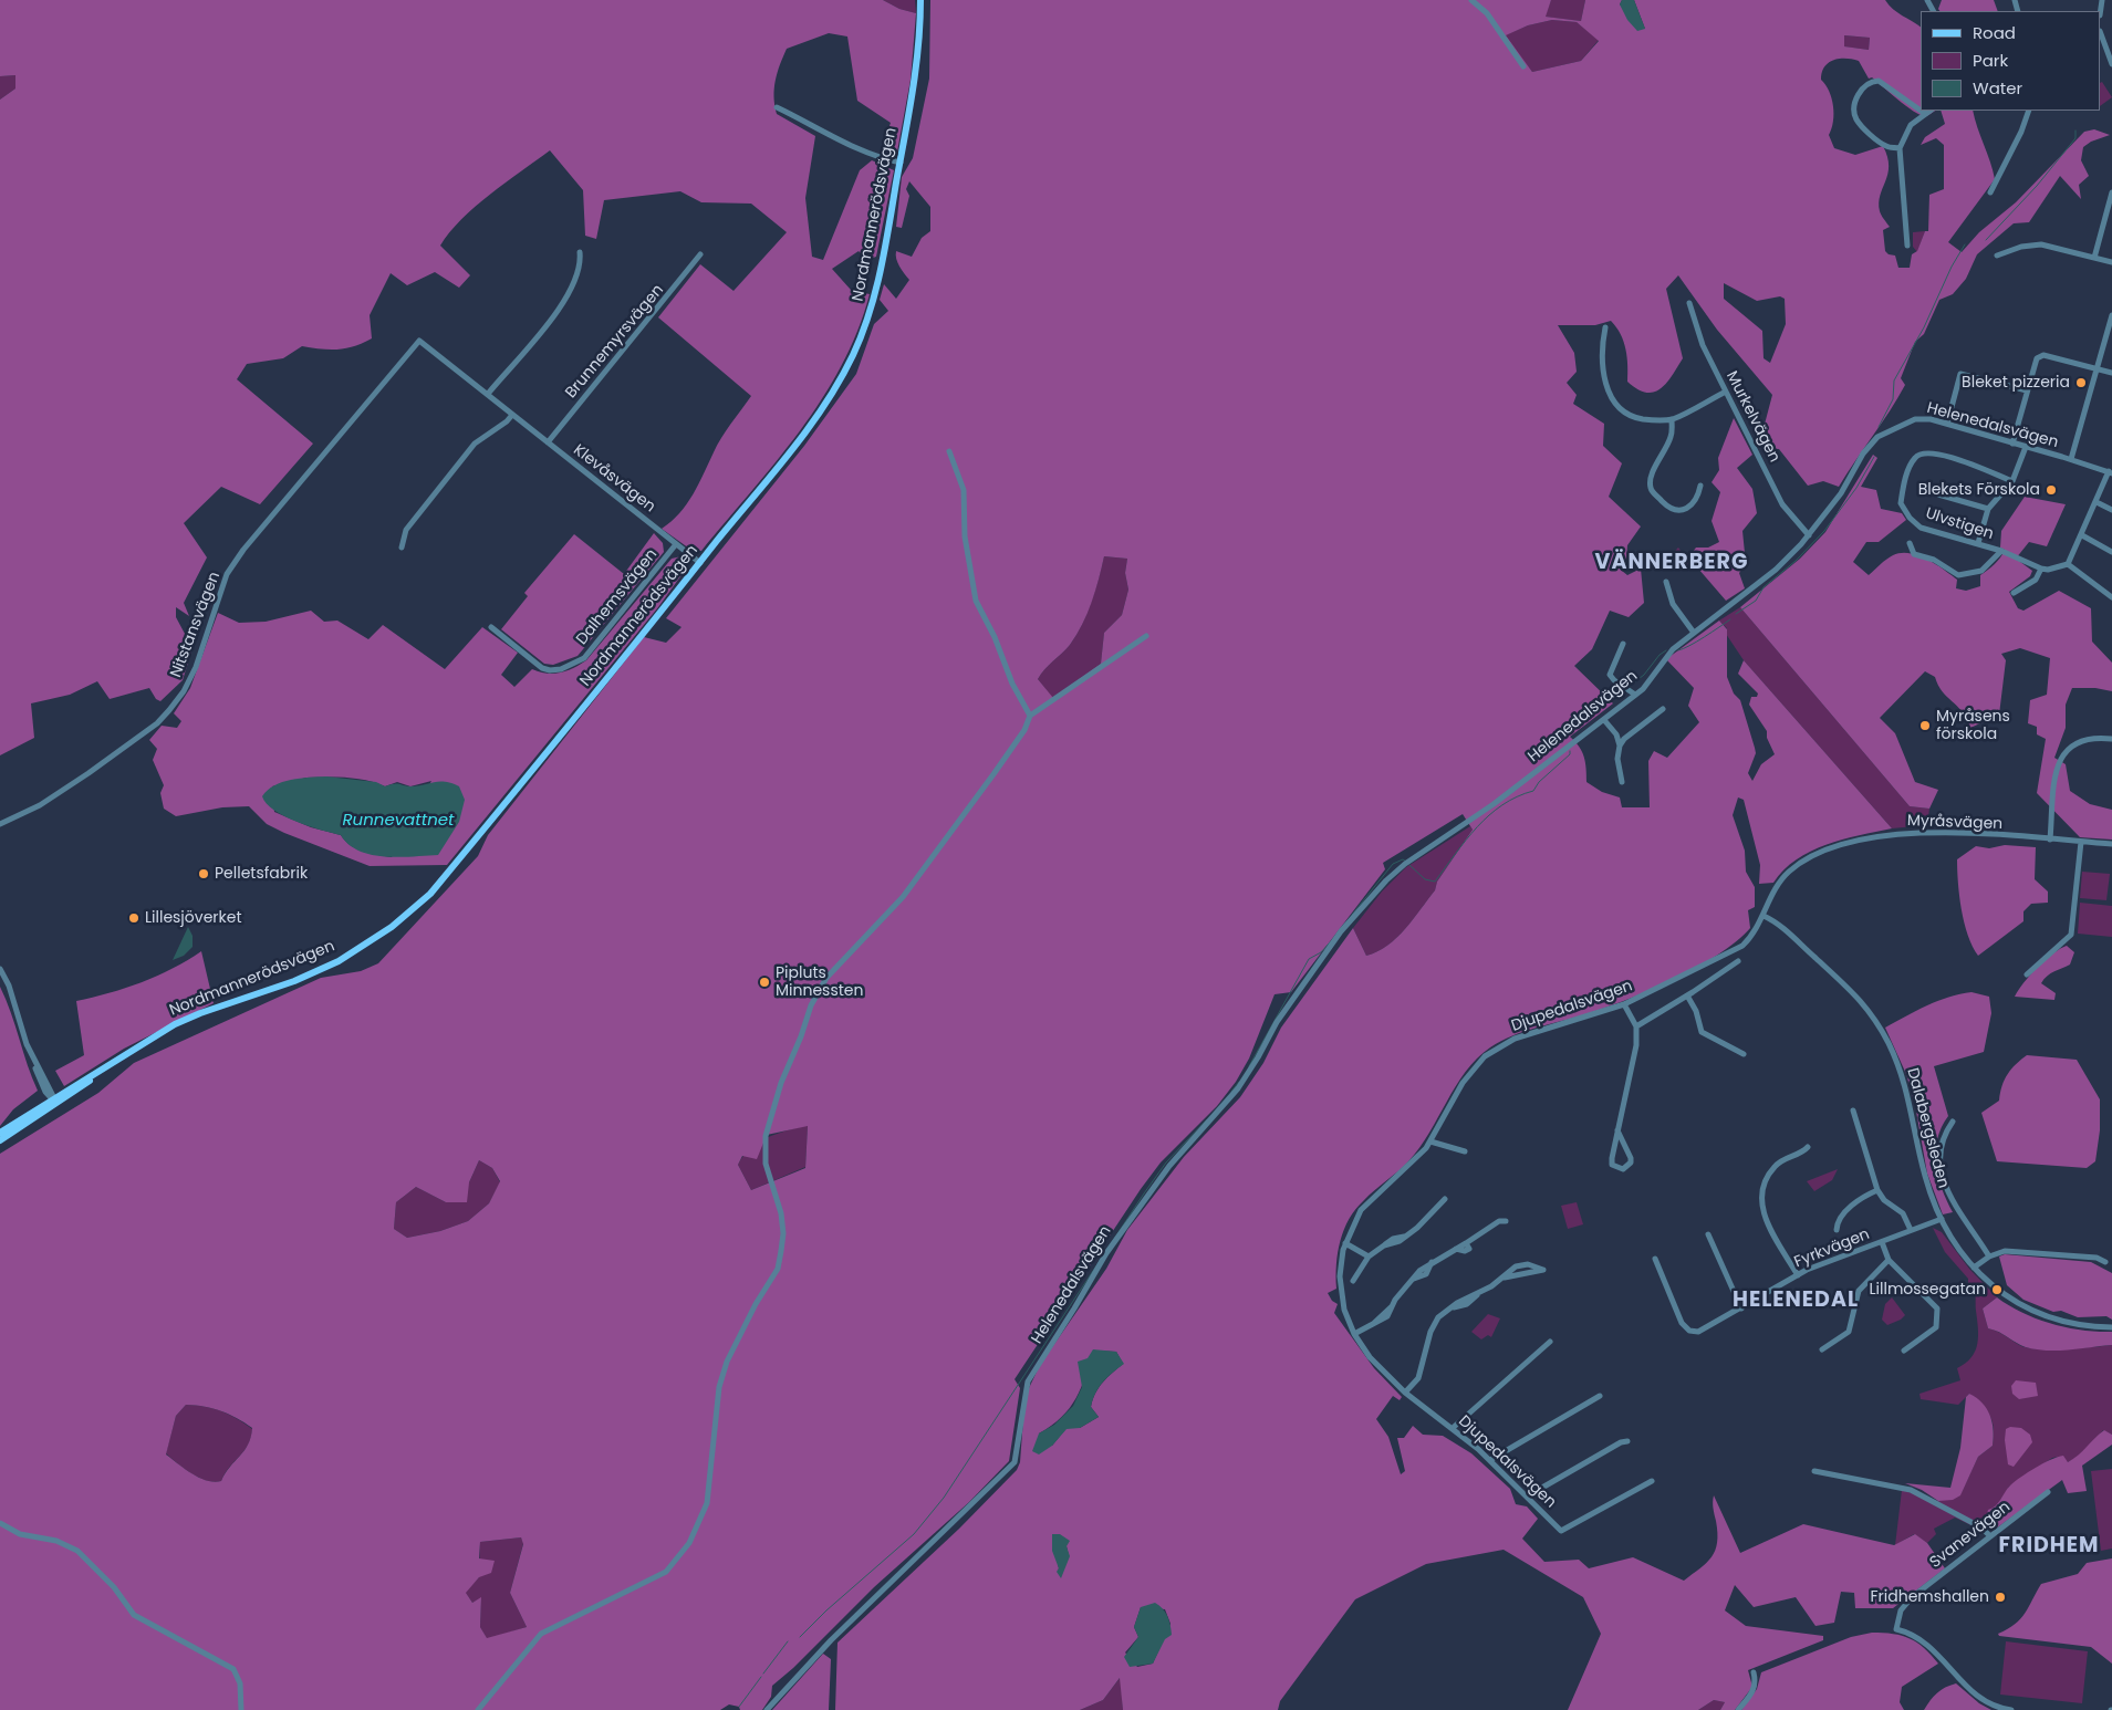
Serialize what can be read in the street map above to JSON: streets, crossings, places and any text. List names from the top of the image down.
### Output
{
  "streets": {
    "main road": ["Nordmannerödsvägen"],
    "street": [
      "Brunnemyrsvägen",
      "Murkelvägen",
      "Helenedalsvägen",
      "Klevåsvägen",
      "Ulvstigen",
      "Dalhemsvägen",
      "Nitstansvägen",
      "Myråsvägen",
      "Djupedalsvägen",
      "Dalabergsleden",
      "Fyrkvägen",
      "Svanevägen"
    ]
  },
  "crossings": [
    ["Nordmannerödsvägen", "Klevåsvägen"],
    ["Brunnemyrsvägen", "Klevåsvägen"],
    ["Murkelvägen", "Helenedalsvägen"],
    ["Klevåsvägen", "Dalhemsvägen"],
    ["Klevåsvägen", "Nitstansvägen"],
    ["Myråsvägen", "Djupedalsvägen"],
    ["Myråsvägen", "Dalabergsleden"],
    ["Djupedalsvägen", "Dalabergsleden"],
    ["Dalabergsleden", "Fyrkvägen"]
  ],
  "districts": ["VÄNNERBERG", "HELENEDAL", "FRIDHEM"],
  "water": ["Runnevattnet"],
  "places": [
    "Bleket pizzeria",
    "Blekets Förskola",
    "Myråsens förskola",
    "Pelletsfabrik",
    "Lillesjöverket",
    "Pipluts Minnessten",
    "Lillmossegatan",
    "Fridhemshallen"
  ],
  "legend": ["Road", "Park", "Water"]
}
